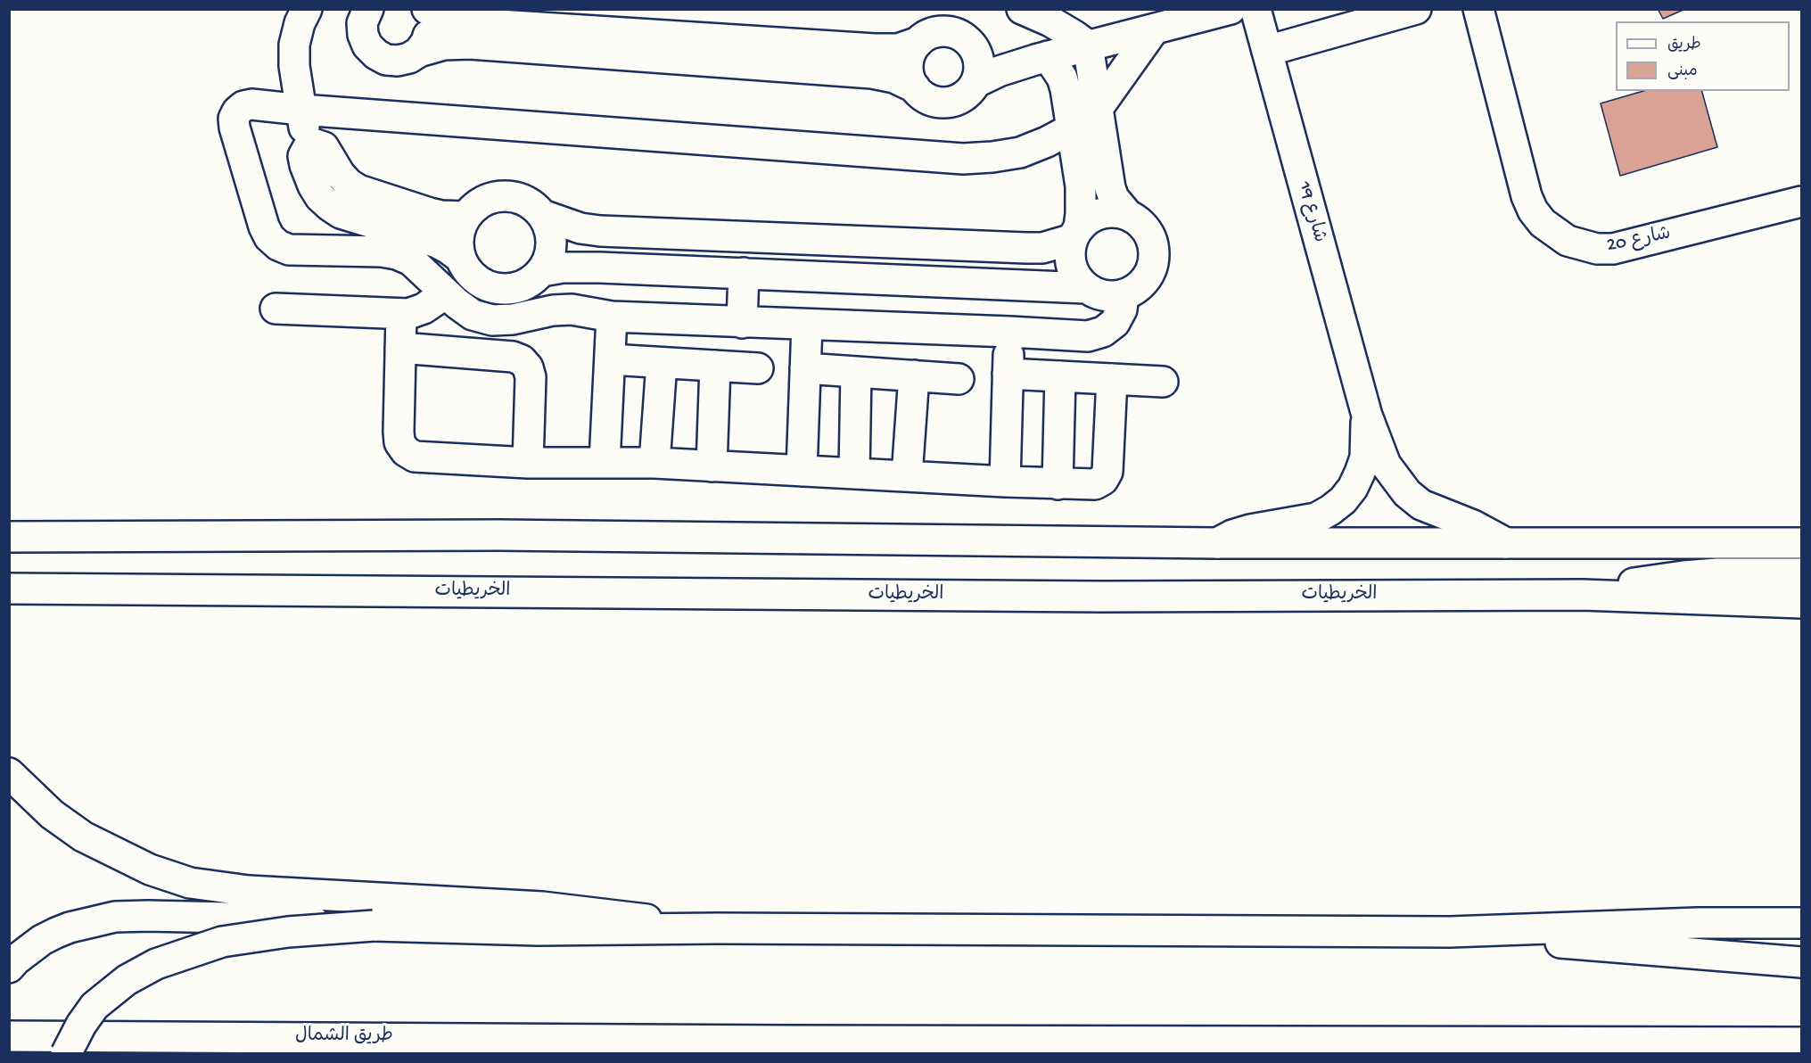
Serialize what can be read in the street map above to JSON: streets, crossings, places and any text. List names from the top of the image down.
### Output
{
  "streets": {
    "main road": [
      "شارع 19",
      "شارع 20",
      "الخريطيات",
      "طريق الشمال"
    ]
  },
  "legend": ["طريق", "مبنى"]
}
